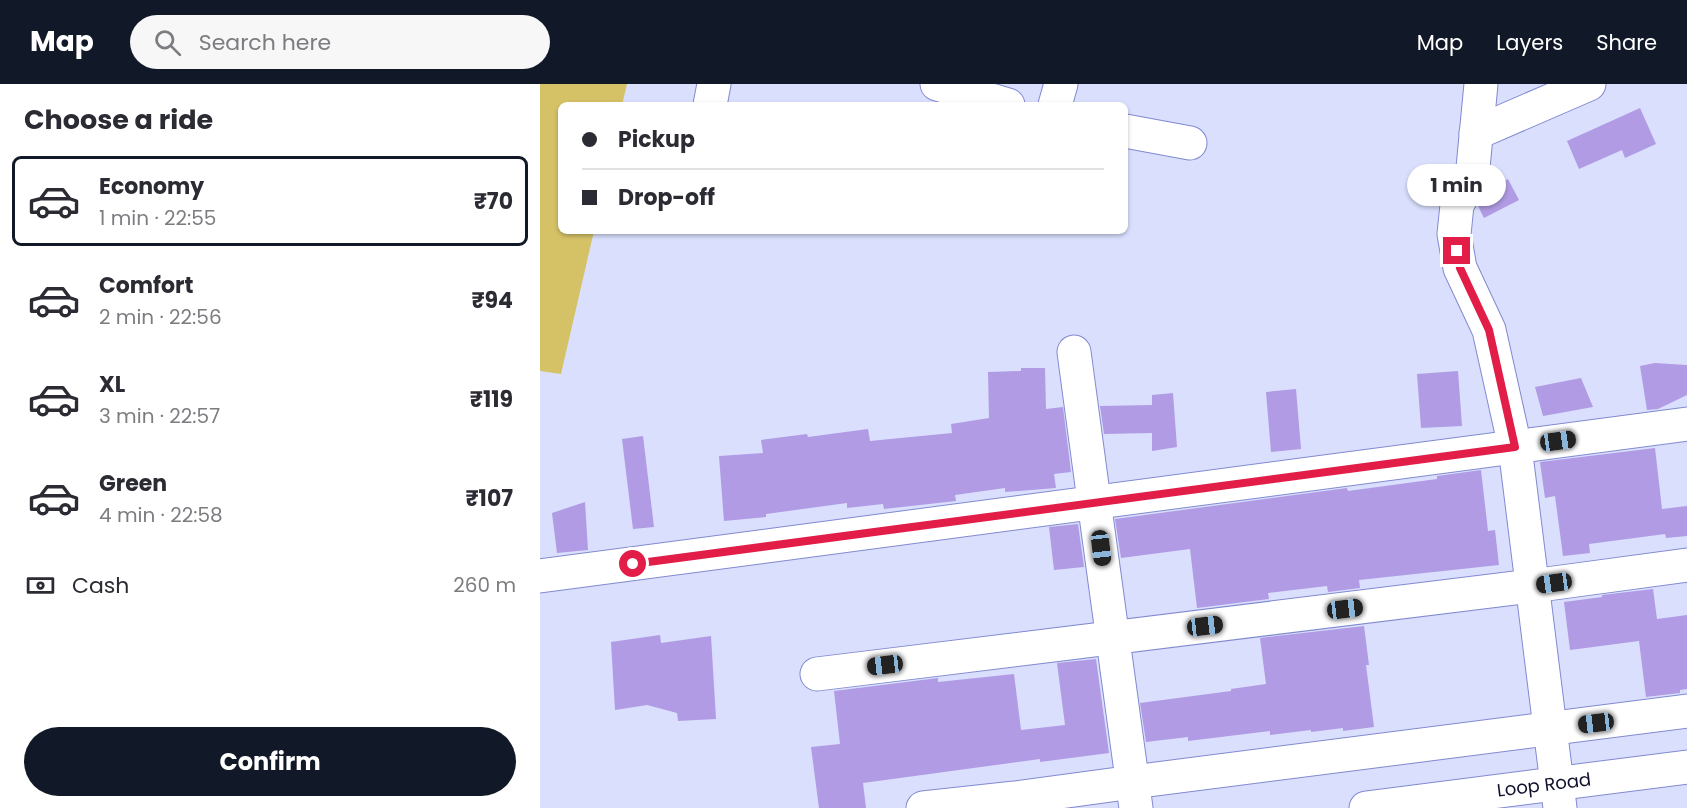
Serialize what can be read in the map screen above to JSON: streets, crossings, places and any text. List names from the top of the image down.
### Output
{
  "streets": {
    "street": ["Loop Road"]
  },
  "page": {
    "header": "Map",
    "search": "Search here",
    "nav": ["Map", "Layers", "Share"],
    "heading": "Choose a ride",
    "banner": ["Pickup", "Drop-off"],
    "list": [
      {
        "name": "Economy",
        "note": "1 min · 22:55",
        "value": "₹70"
      },
      {
        "name": "Comfort",
        "note": "2 min · 22:56",
        "value": "₹94"
      },
      {
        "name": "XL",
        "note": "3 min · 22:57",
        "value": "₹119"
      },
      {
        "name": "Green",
        "note": "4 min · 22:58",
        "value": "₹107"
      }
    ],
    "bubble": "1 min",
    "pay": ["Cash", "260 m"],
    "buttons": "Confirm"
  }
}
